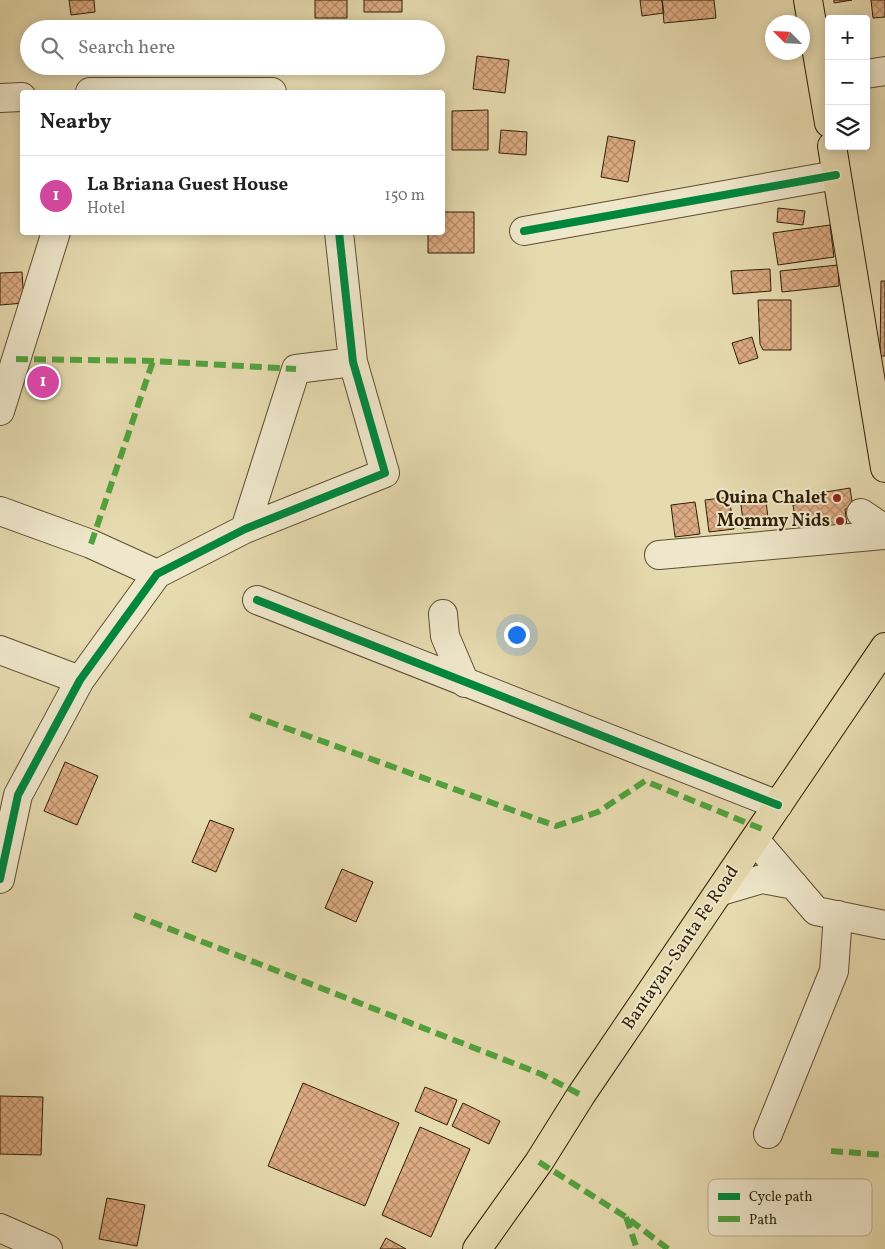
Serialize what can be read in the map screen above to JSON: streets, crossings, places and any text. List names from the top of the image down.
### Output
{
  "streets": {
    "main road": ["Bantayan-Santa Fe Road"]
  },
  "places": ["Quina Chalet", "Mommy Nids"],
  "legend": ["Cycle path", "Path"],
  "north": "top left",
  "page": {
    "map_buttons": ["+", "−"],
    "search": "Search here",
    "heading": "Nearby",
    "list": [
      {
        "mark": "1",
        "name": "La Briana Guest House",
        "note": "Hotel",
        "value": "150 m"
      }
    ],
    "pins": "1"
  }
}
